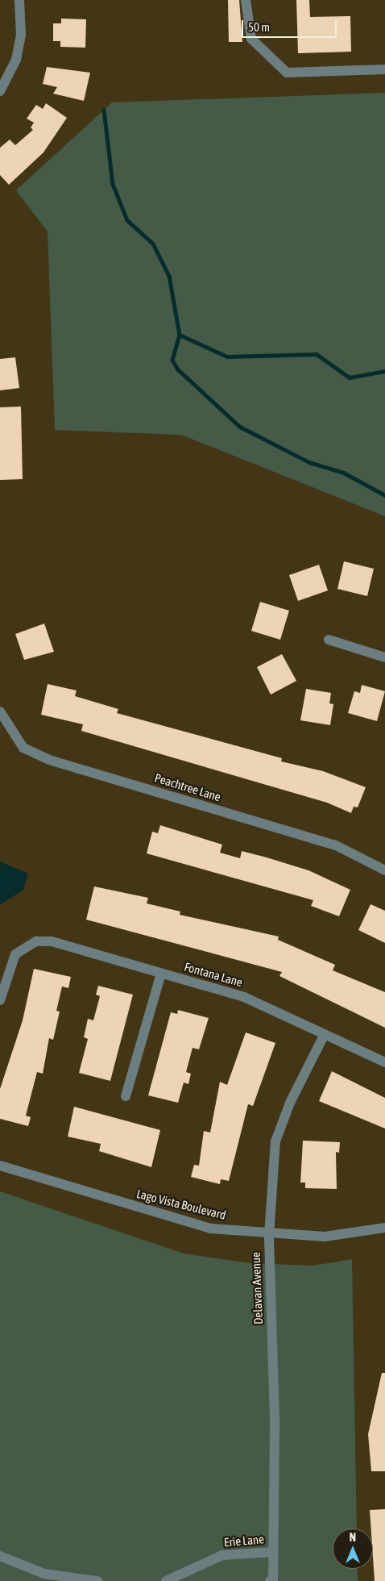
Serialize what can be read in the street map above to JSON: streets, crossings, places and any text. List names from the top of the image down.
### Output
{
  "streets": {
    "street": [
      "Peachtree Lane",
      "Fontana Lane",
      "Lago Vista Boulevard",
      "Delavan Avenue",
      "Erie Lane"
    ]
  },
  "crossings": [
    ["Fontana Lane", "Delavan Avenue"],
    ["Lago Vista Boulevard", "Delavan Avenue"],
    ["Delavan Avenue", "Erie Lane"]
  ],
  "scale_bar": "50 m",
  "north": "top"
}
